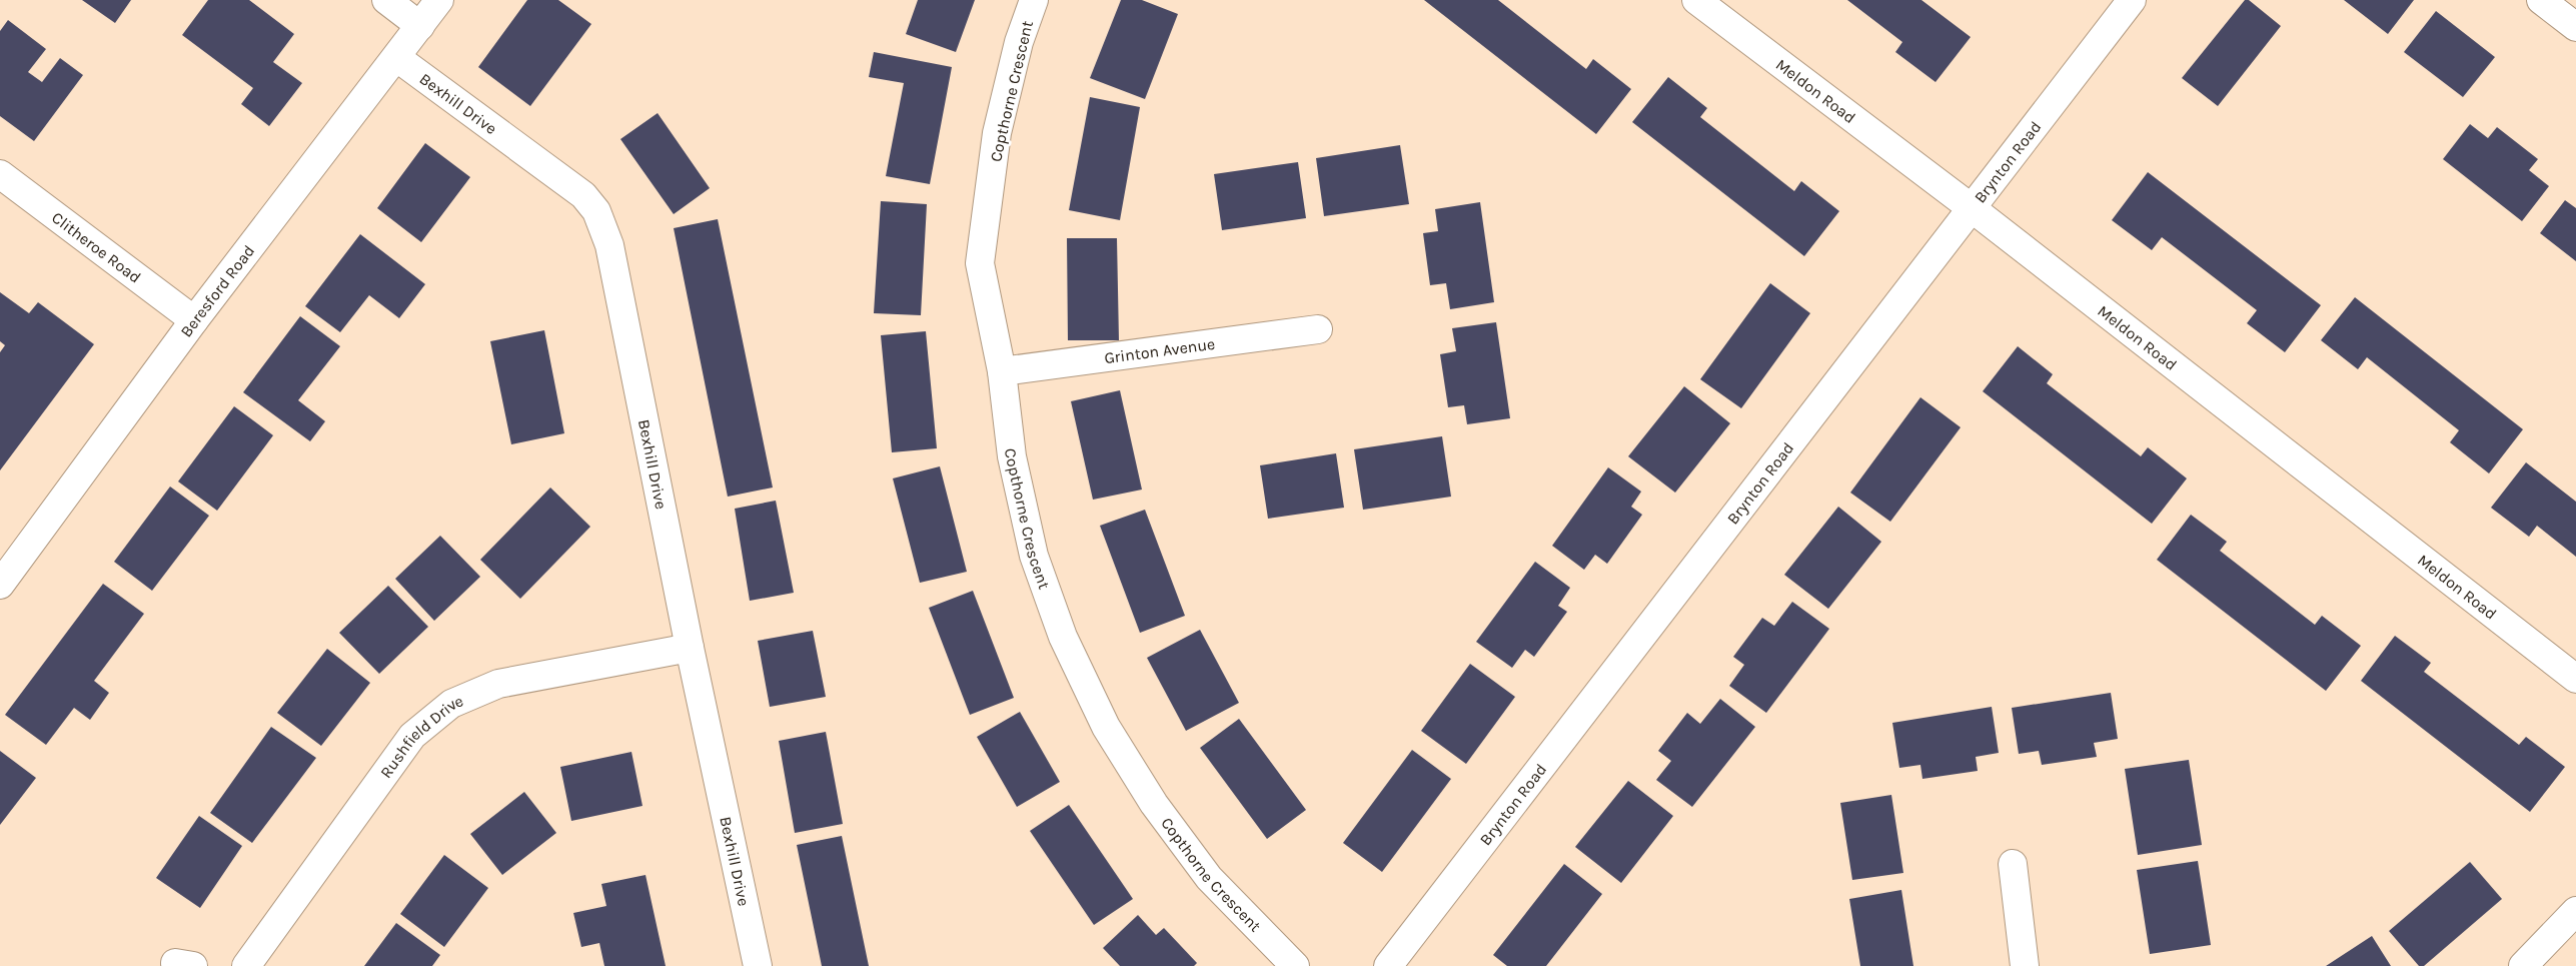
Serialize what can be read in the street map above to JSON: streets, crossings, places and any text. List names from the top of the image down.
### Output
{
  "streets": {
    "street": [
      "Copthorne Crescent",
      "Meldon Road",
      "Bexhill Drive",
      "Brynton Road",
      "Clitheroe Road",
      "Beresford Road",
      "Grinton Avenue",
      "Rushfield Drive"
    ]
  },
  "crossings": [
    ["Copthorne Crescent", "Grinton Avenue"],
    ["Meldon Road", "Brynton Road"],
    ["Bexhill Drive", "Beresford Road"],
    ["Bexhill Drive", "Rushfield Drive"],
    ["Clitheroe Road", "Beresford Road"]
  ]
}
